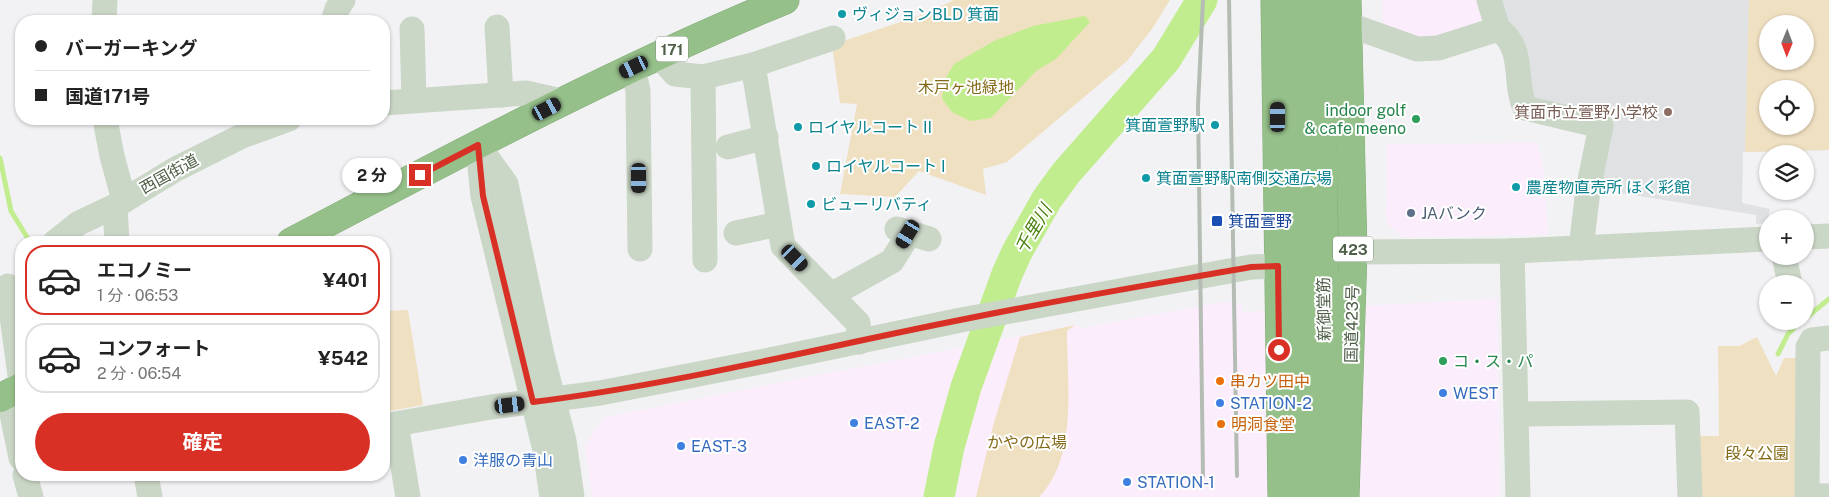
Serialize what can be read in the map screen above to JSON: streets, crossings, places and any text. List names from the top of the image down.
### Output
{
  "streets": {
    "highway": [
      "171",
      "423",
      "新御堂筋",
      "国道423号"
    ],
    "street": ["西国街道"]
  },
  "crossings": [
    ["新御堂筋", "国道423号"]
  ],
  "water": ["千里川"],
  "parks": ["木戸ヶ池緑地", "かやの広場", "段々公園"],
  "places": {
    "other": [
      "ヴィジョンBLD 箕面",
      "箕面市立萱野小学校",
      "indoor golf & cafe meeno",
      "箕面萱野駅",
      "ロイヤルコート II",
      "ロイヤルコート I",
      "箕面萱野駅南側交通広場",
      "農産物直売所 ほく彩館",
      "ビューリバティ",
      "JAバンク",
      "コ・ス・パ",
      "串カツ田中",
      "WEST",
      "STATION-2",
      "EAST-2",
      "明洞食堂",
      "EAST-3",
      "洋服の青山",
      "STATION-1"
    ],
    "transit": ["箕面萱野"]
  },
  "north": "bottom",
  "page": {
    "map_buttons": ["+", "−"],
    "banner": ["バーガーキング", "国道171号"],
    "bubble": "2 分",
    "list": [
      {
        "name": "エコノミー",
        "note": "1 分 · 06:53",
        "value": "¥401"
      },
      {
        "name": "コンフォート",
        "note": "2 分 · 06:54",
        "value": "¥542"
      }
    ],
    "buttons": "確定"
  }
}
